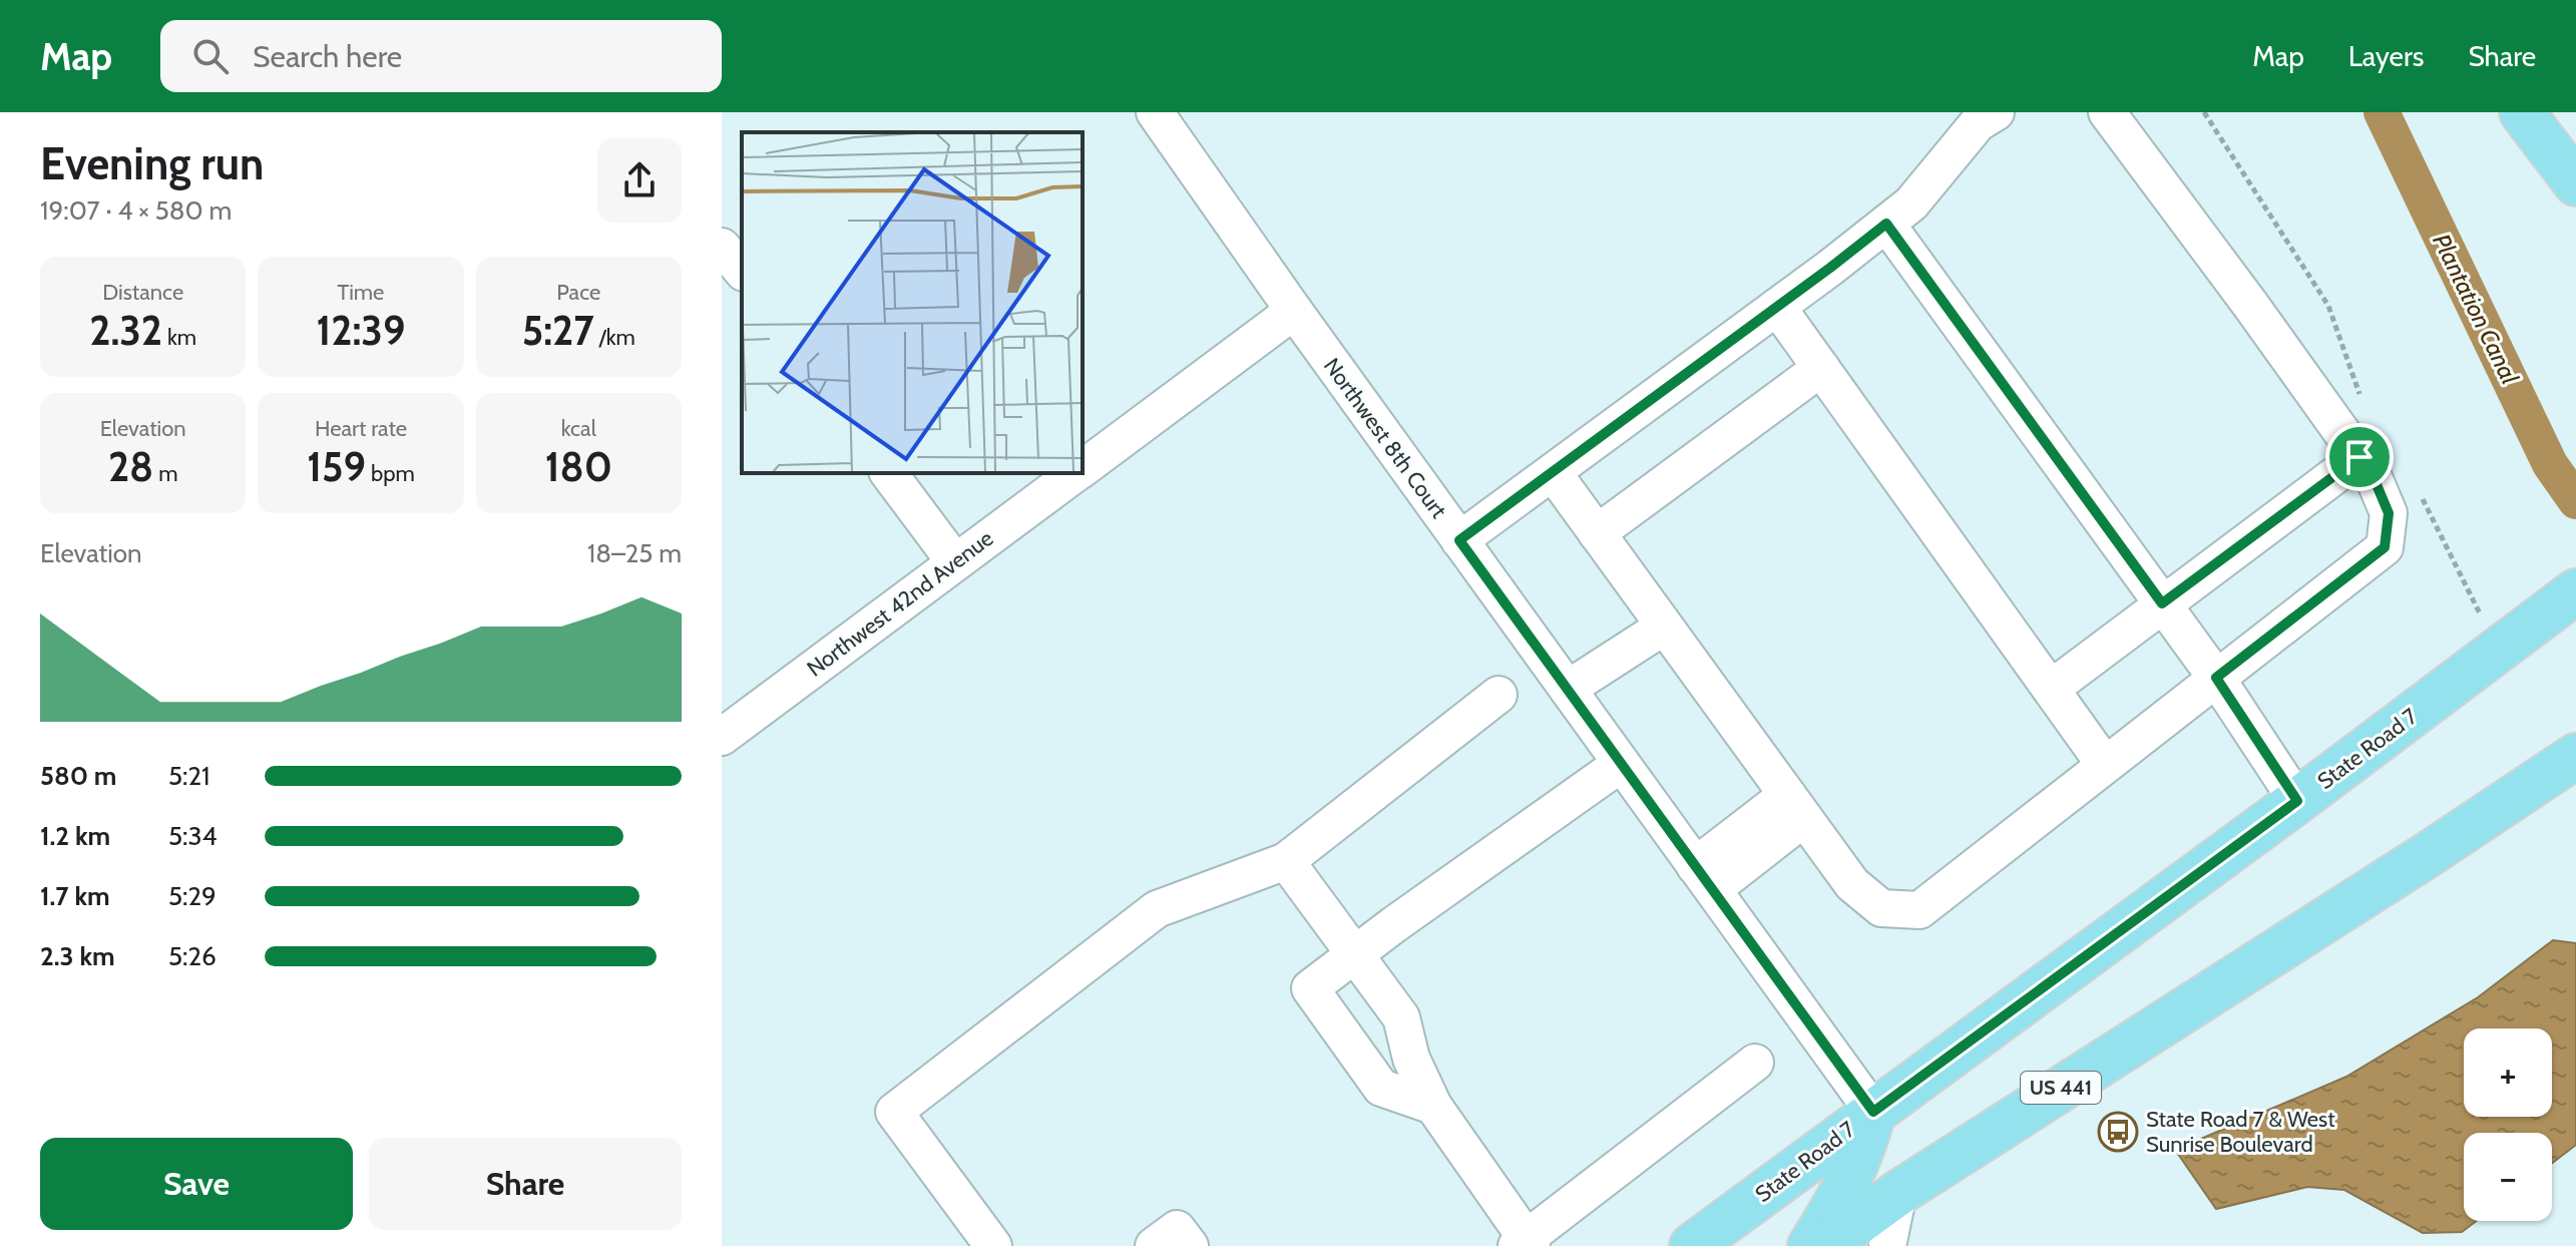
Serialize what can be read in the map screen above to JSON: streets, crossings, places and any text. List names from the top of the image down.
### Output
{
  "streets": {
    "main road": ["State Road 7", "US 441"],
    "street": ["Northwest 8th Court", "Northwest 42nd Avenue"]
  },
  "crossings": [
    ["Northwest 8th Court", "Northwest 42nd Avenue"],
    ["Northwest 8th Court", "State Road 7"]
  ],
  "water": ["Plantation Canal"],
  "places": {
    "bus stop": ["State Road 7 & West Sunrise Boulevard"]
  },
  "page": {
    "header": "Map",
    "search": "Search here",
    "nav": ["Map", "Layers", "Share"],
    "heading": ["Evening run", "19:07 · 4 × 580 m"],
    "stats": [
      ["Distance", "2.32 km"],
      ["Time", "12:39"],
      ["Pace", "5:27 /km"],
      ["Elevation", "28 m"],
      ["Heart rate", "159 bpm"],
      ["kcal", "180"]
    ],
    "chart": ["Elevation", "18–25 m"],
    "list": [
      {
        "name": "580 m",
        "note": "5:21"
      },
      {
        "name": "1.2 km",
        "note": "5:34"
      },
      {
        "name": "1.7 km",
        "note": "5:29"
      },
      {
        "name": "2.3 km",
        "note": "5:26"
      }
    ],
    "map_buttons": ["+", "−"],
    "buttons": ["Save", "Share"]
  }
}
